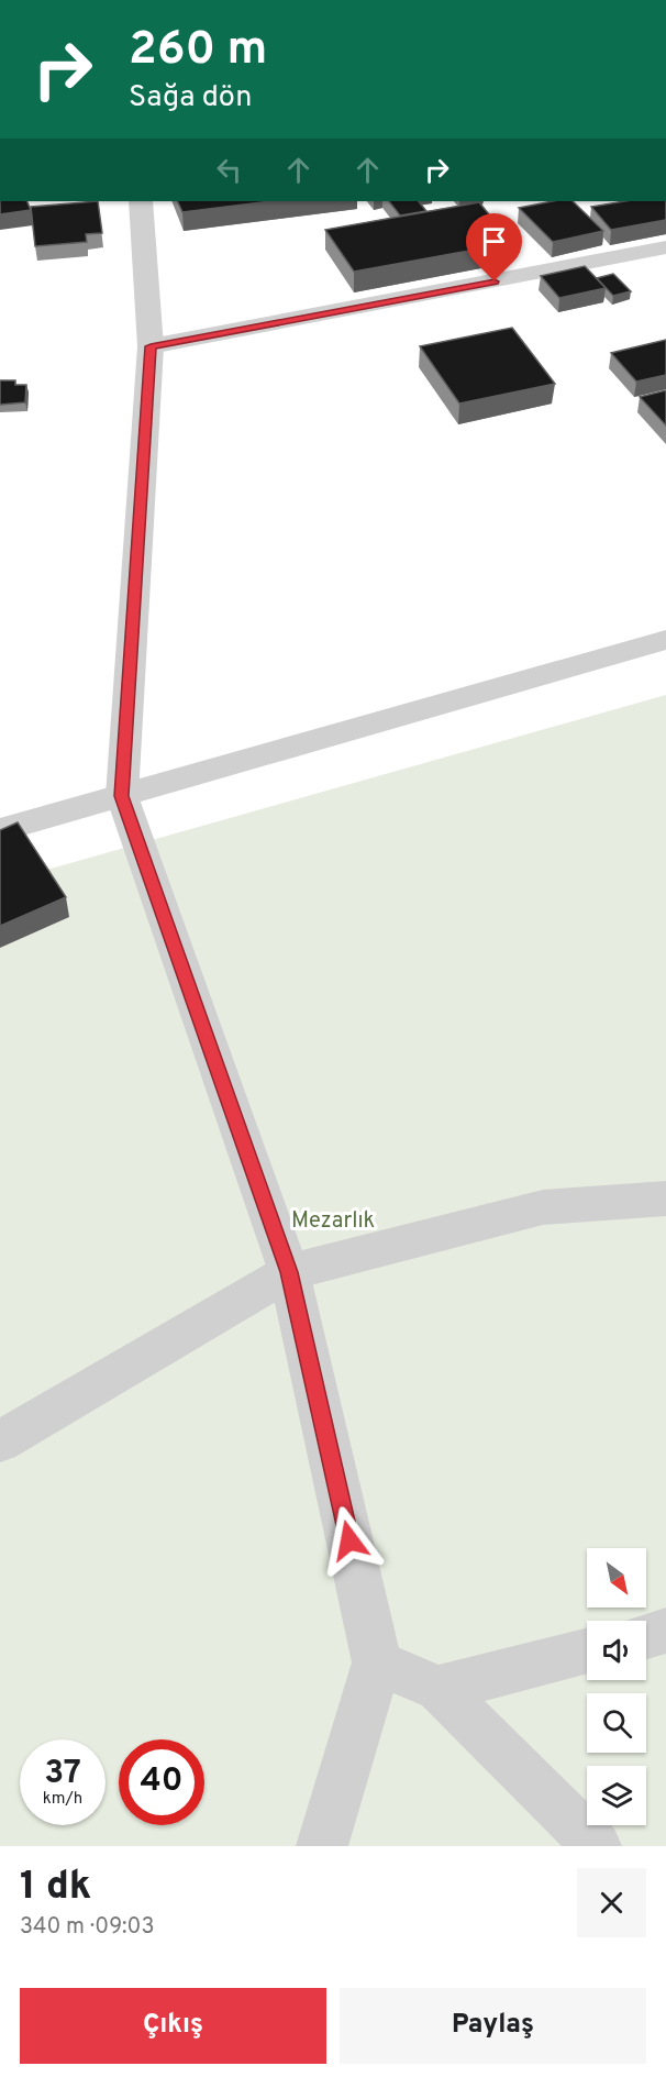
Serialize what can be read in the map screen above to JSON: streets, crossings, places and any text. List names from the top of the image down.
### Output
{
  "parks": ["Mezarlık"],
  "north": "bottom right",
  "page": {
    "turn": ["260 m", "Sağa dön"],
    "speed": "37 km/h",
    "limit": "40",
    "heading": ["1 dk", "340 m · 09:03"],
    "buttons": ["Çıkış", "Paylaş"]
  }
}
